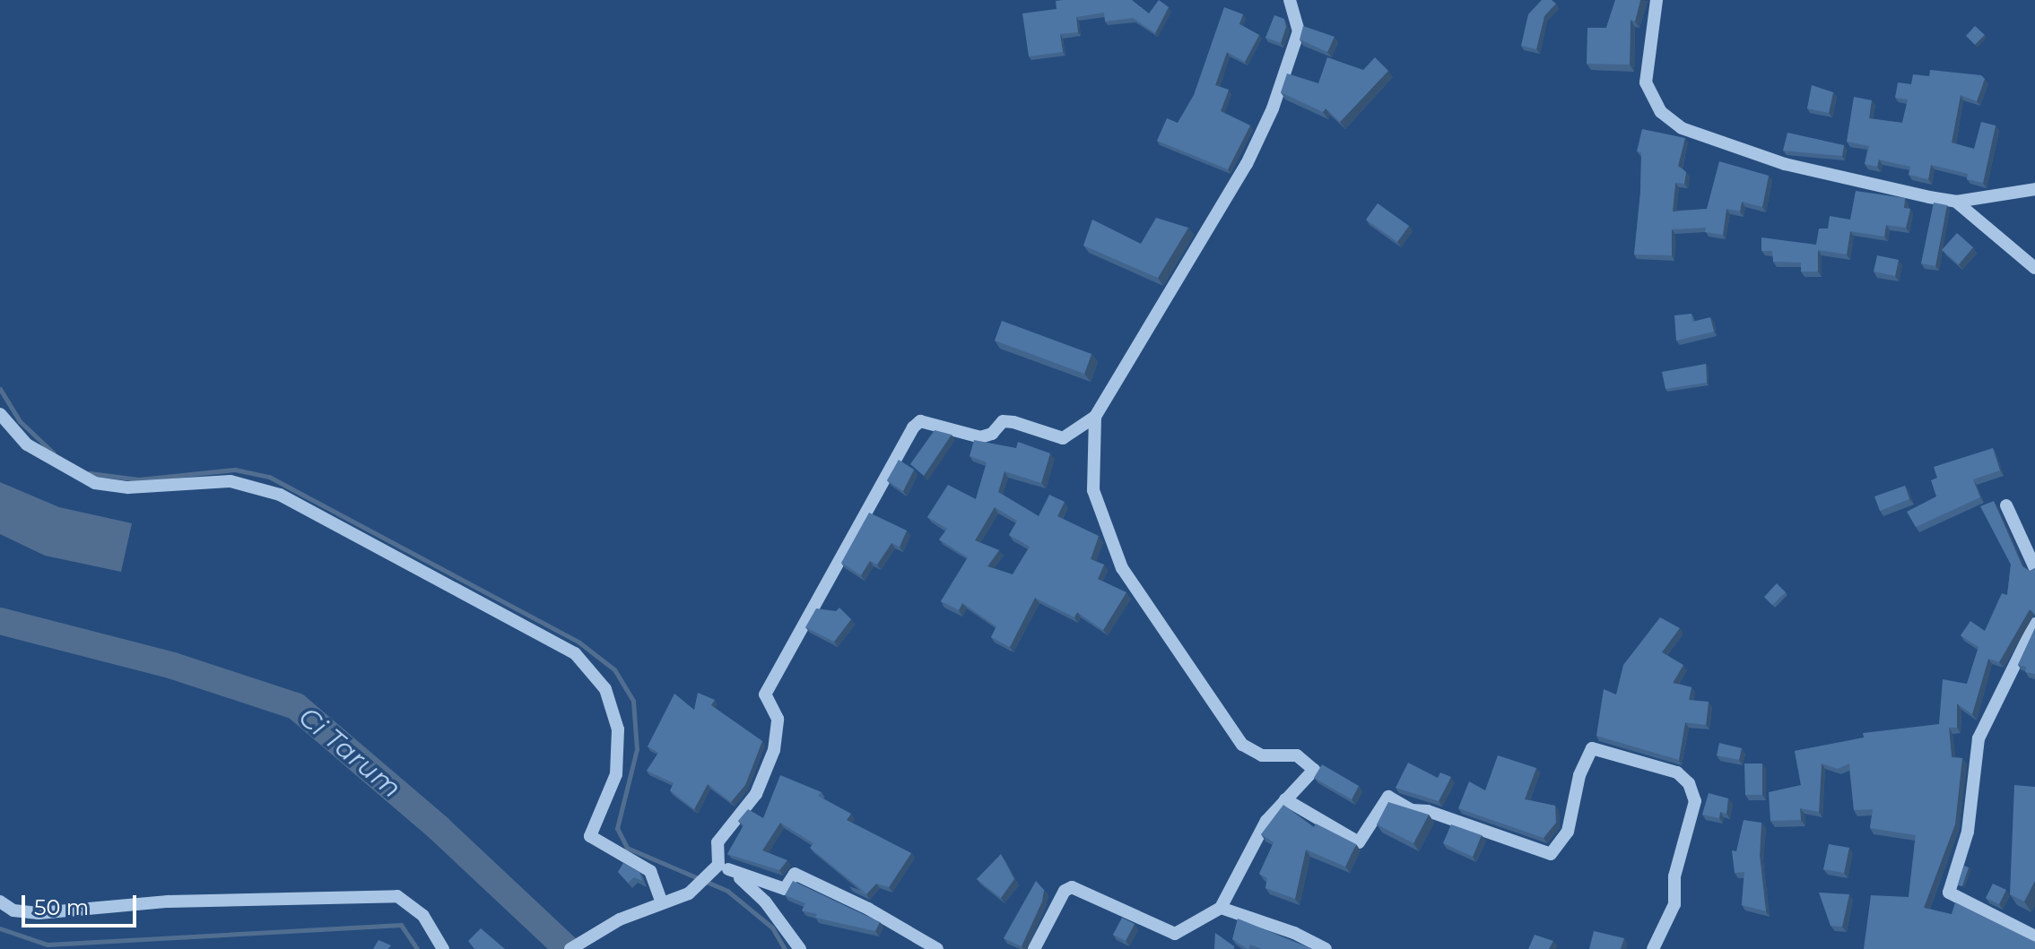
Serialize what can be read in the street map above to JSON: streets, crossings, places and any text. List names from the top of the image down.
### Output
{
  "water": ["Ci Tarum"],
  "scale_bar": "50 m"
}
